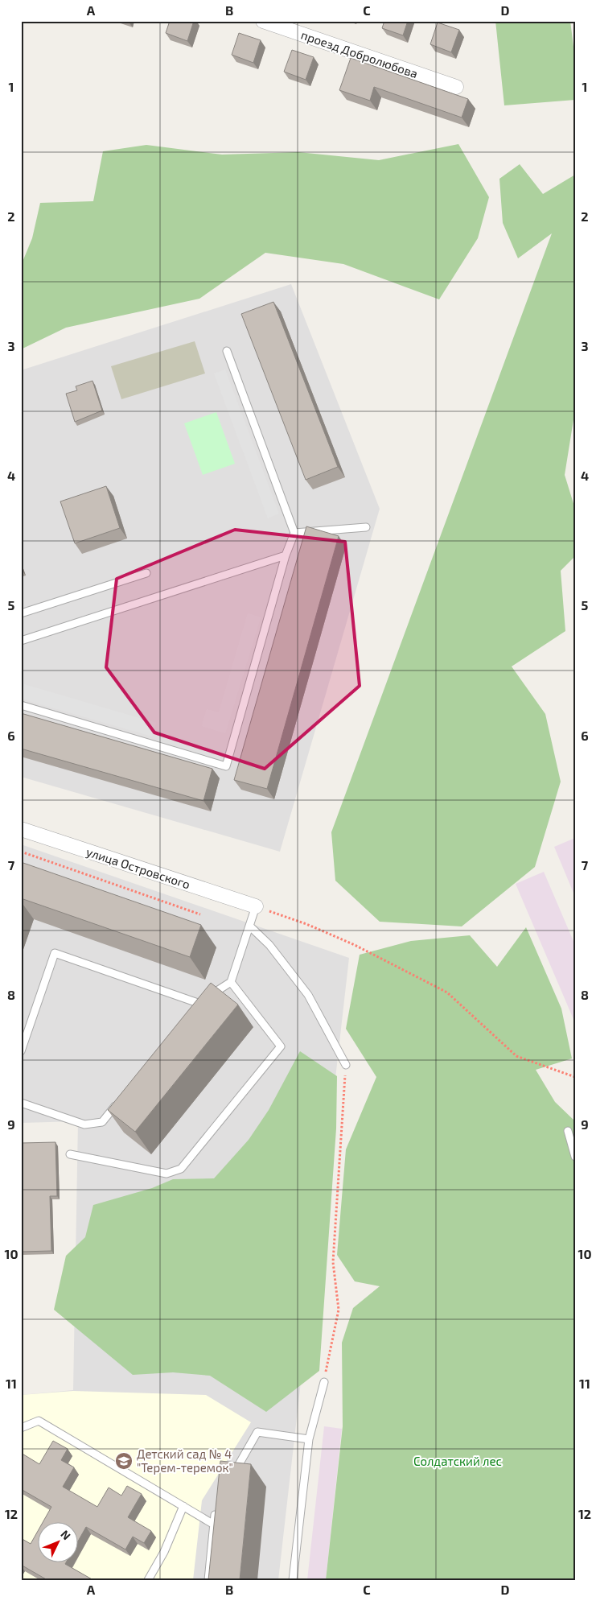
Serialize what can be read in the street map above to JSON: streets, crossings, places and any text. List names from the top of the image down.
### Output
{
  "streets": {
    "street": ["проезд Добролюбова", "улица Островского"]
  },
  "parks": ["Солдатский лес"],
  "places": {
    "school or university": ["Детский сад № 4 \"Терем-теремок\""]
  },
  "north": "top right",
  "grid": {
    "columns": [
      "A",
      "B",
      "C",
      "D"
    ],
    "rows": [
      "1",
      "2",
      "3",
      "4",
      "5",
      "6",
      "7",
      "8",
      "9",
      "10",
      "11",
      "12"
    ]
  }
}
